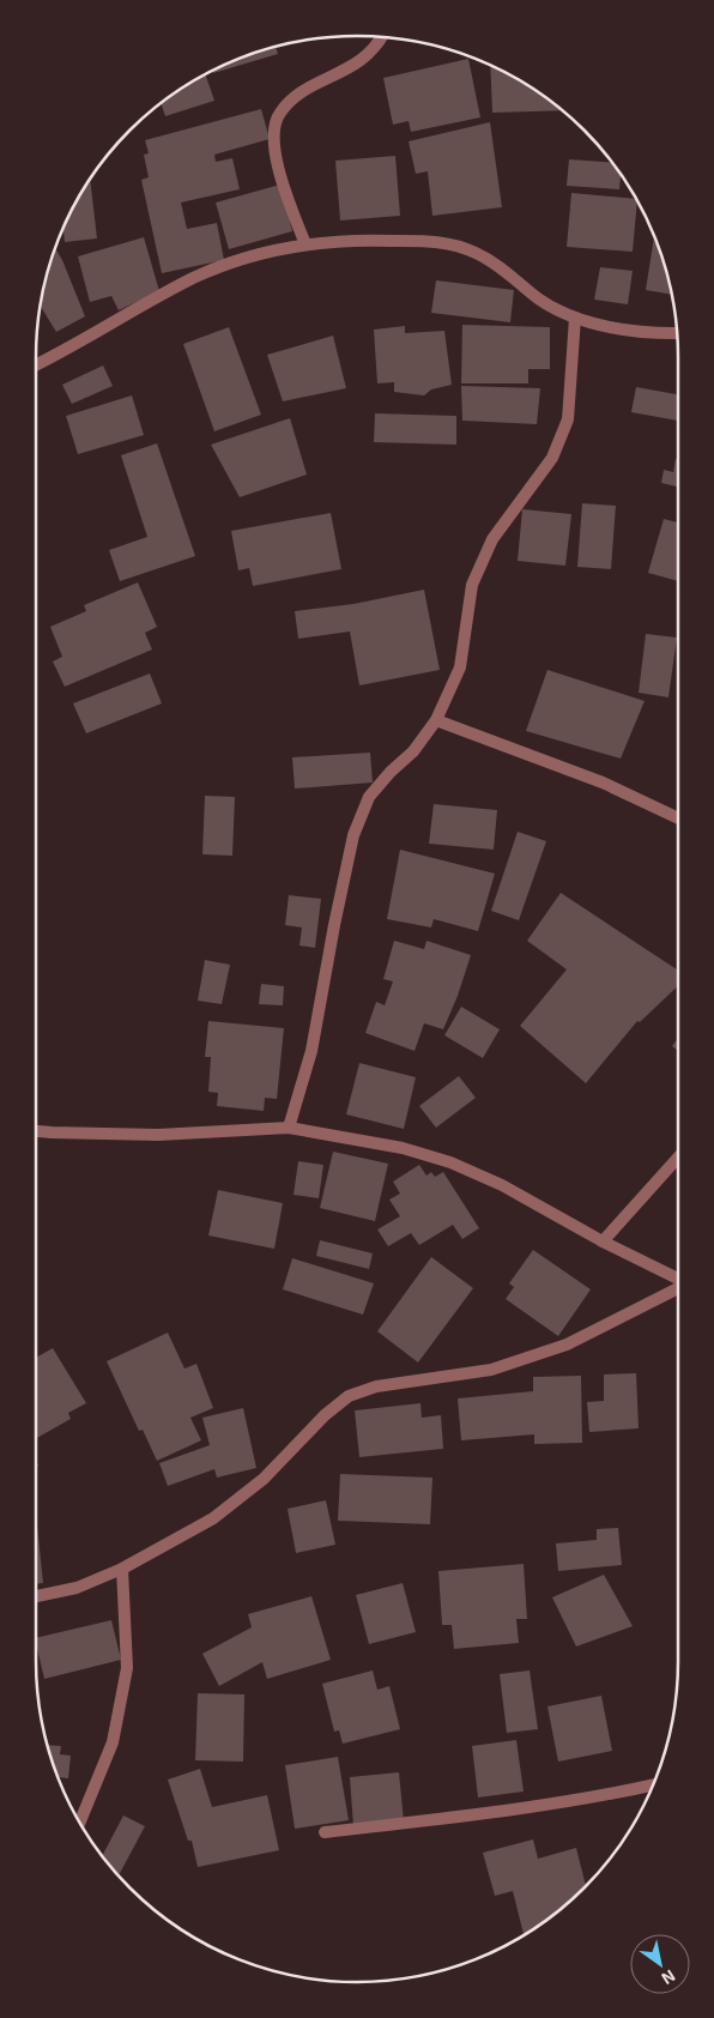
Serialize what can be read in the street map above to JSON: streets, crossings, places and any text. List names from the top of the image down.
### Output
{
  "north": "bottom right"
}
